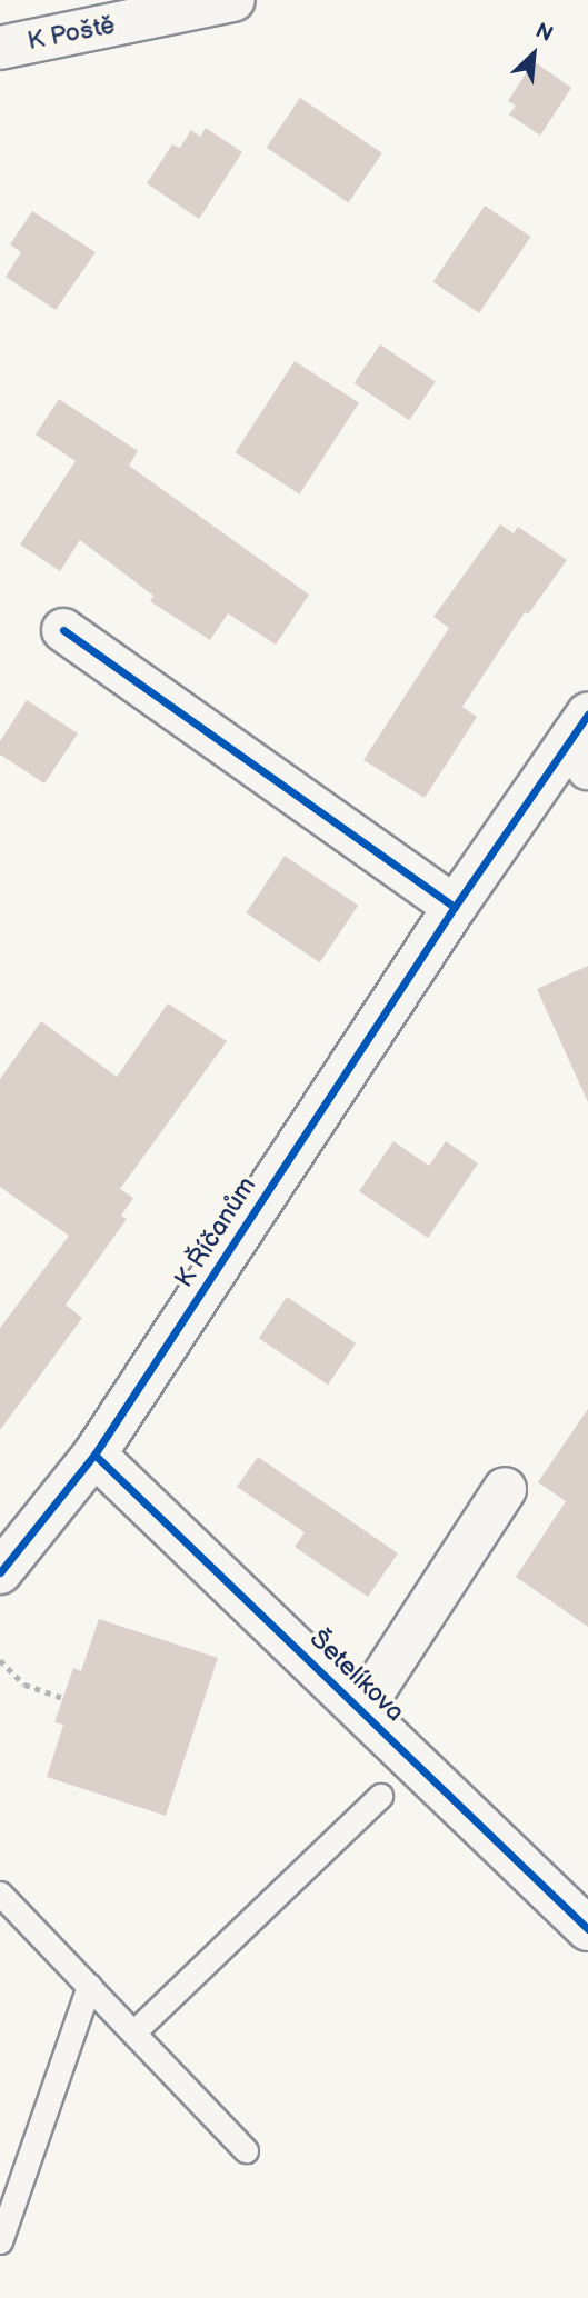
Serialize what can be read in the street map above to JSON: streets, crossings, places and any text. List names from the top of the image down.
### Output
{
  "streets": {
    "street": ["K Poště", "K Říčanům", "Šetelíkova"]
  },
  "crossings": [
    ["K Říčanům", "Šetelíkova"]
  ],
  "north": "top right"
}
